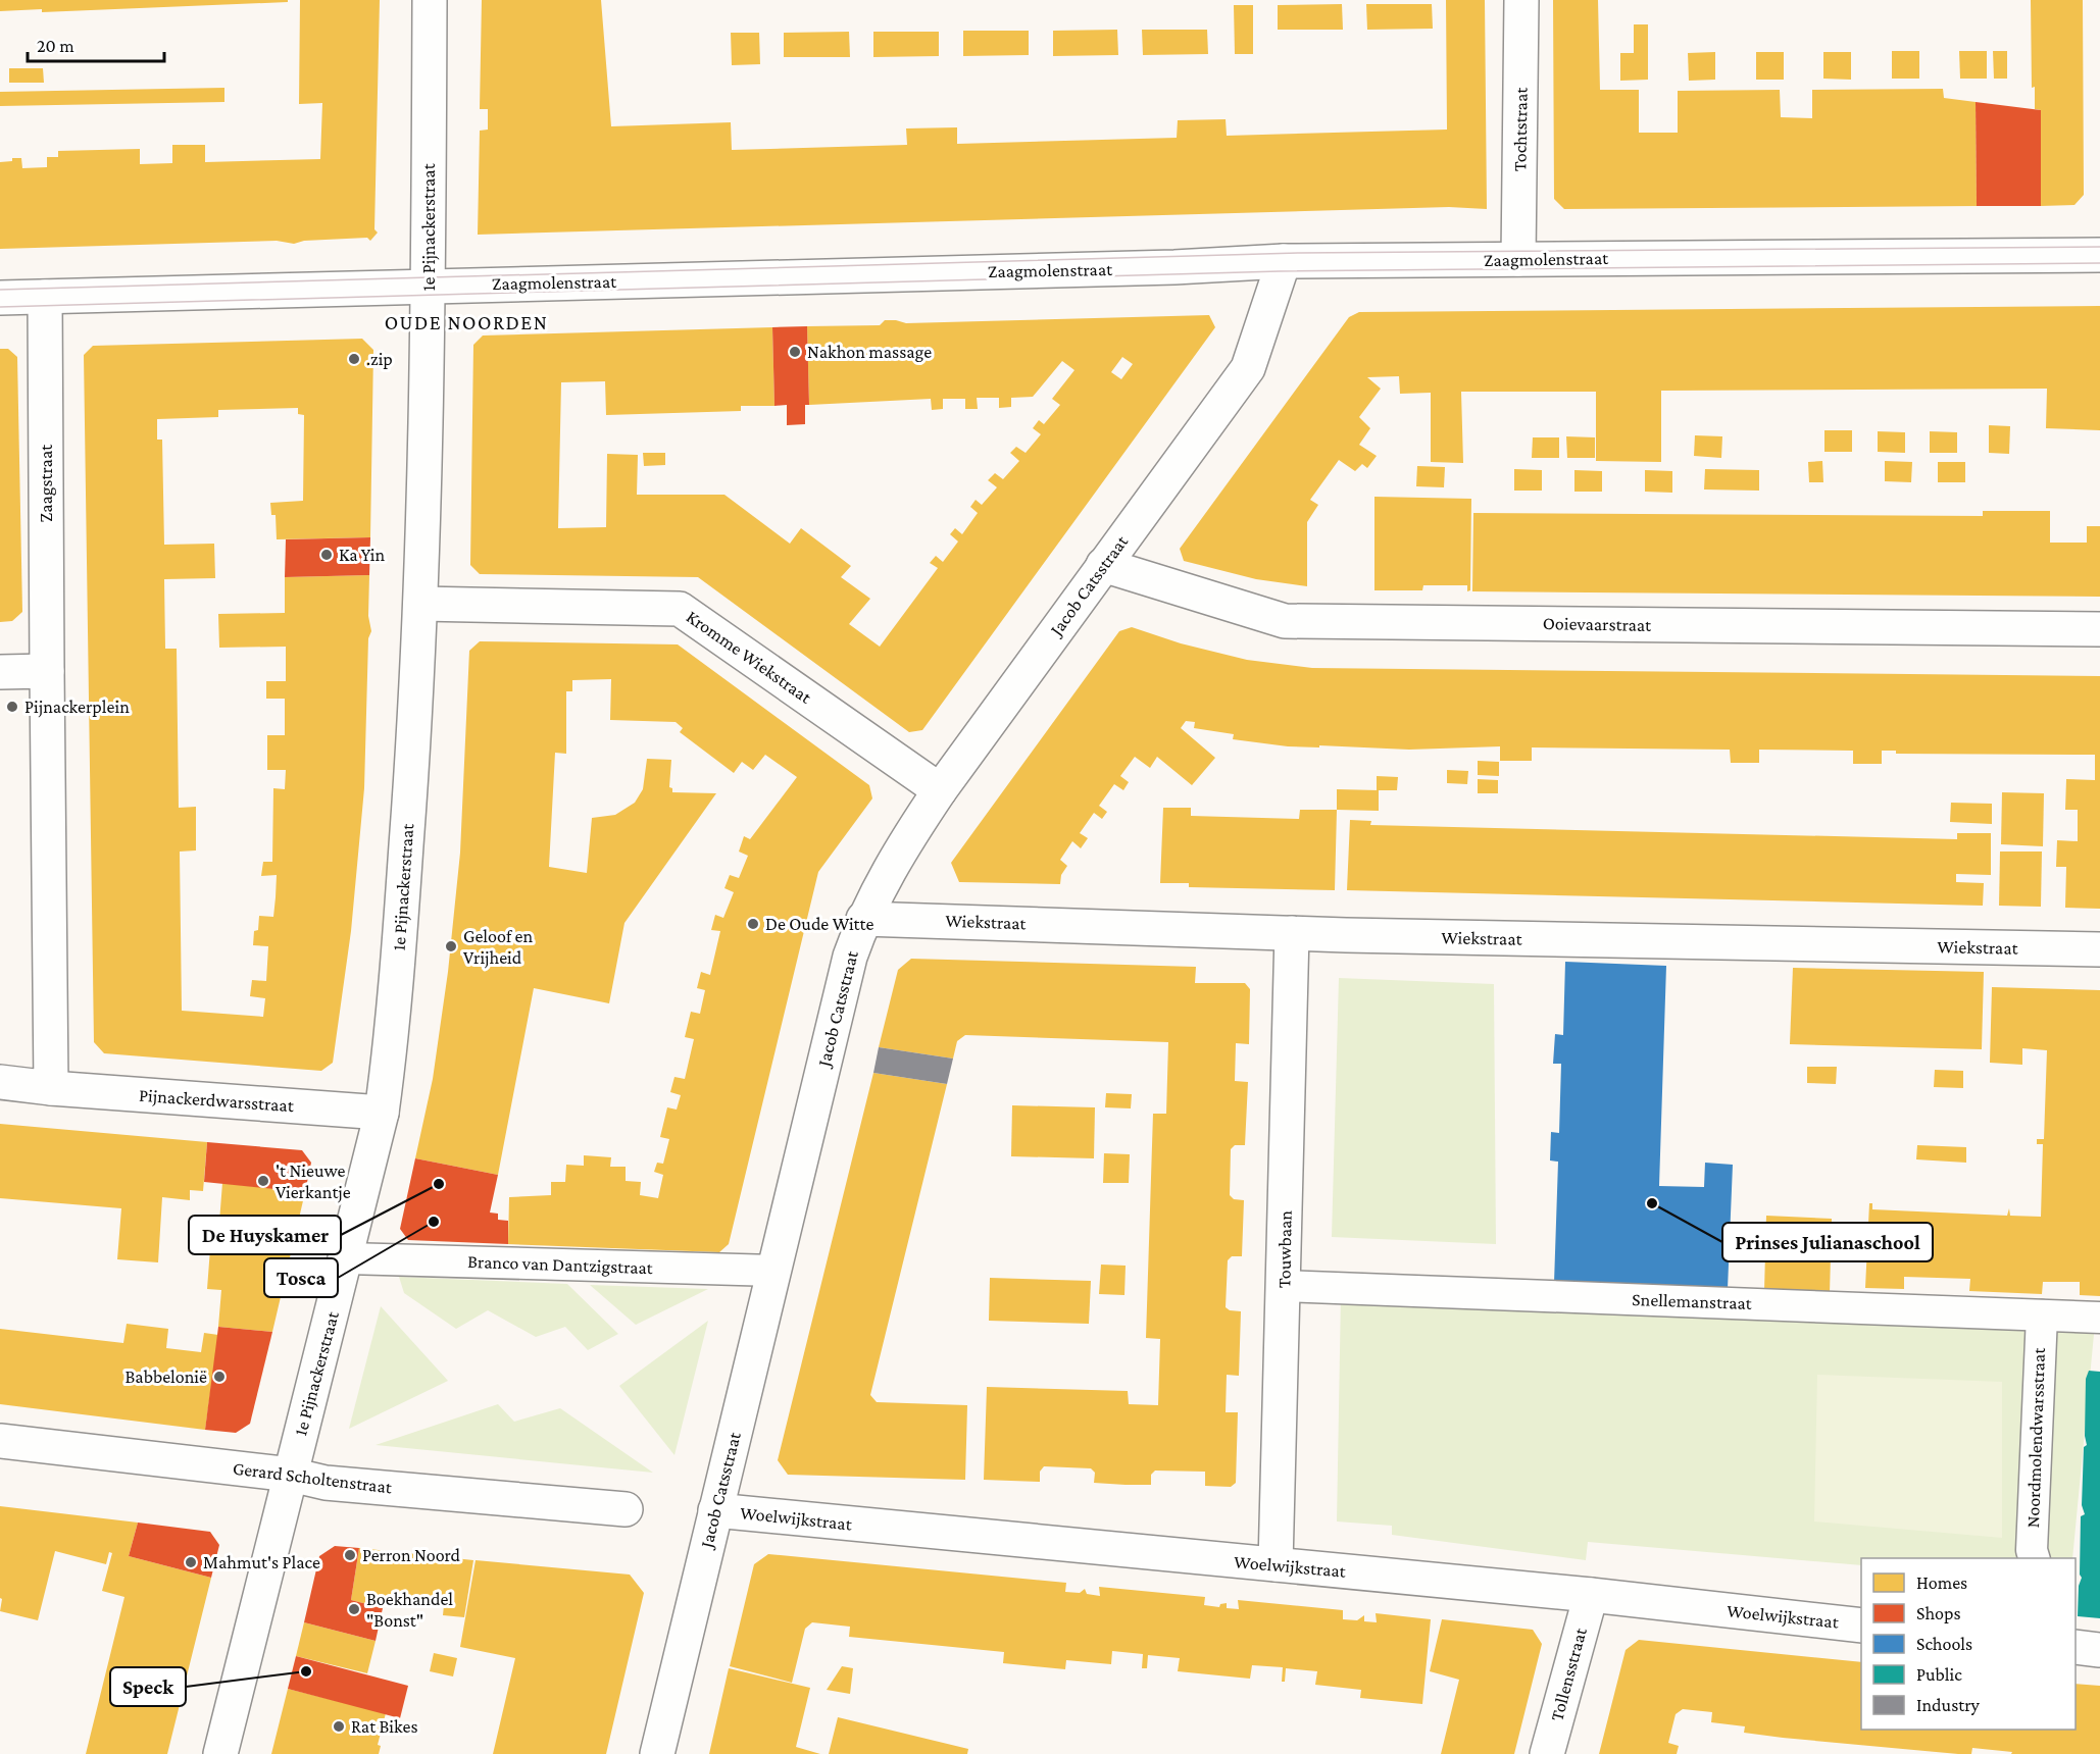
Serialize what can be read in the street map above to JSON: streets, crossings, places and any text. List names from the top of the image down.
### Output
{
  "streets": {
    "street": [
      "Tochtstraat",
      "1e Pijnackerstraat",
      "Zaagmolenstraat",
      "Zaagstraat",
      "Jacob Catsstraat",
      "Ooievaarstraat",
      "Kromme Wiekstraat",
      "Wiekstraat",
      "Pijnackerdwarsstraat",
      "Touwbaan",
      "Branco van Dantzigstraat",
      "Snellemanstraat",
      "Noordmolendwarsstraat",
      "Gerard Scholtenstraat",
      "Woelwijkstraat",
      "Tollensstraat"
    ]
  },
  "crossings": [
    ["Tochtstraat", "Zaagmolenstraat"],
    ["1e Pijnackerstraat", "Zaagmolenstraat"],
    ["1e Pijnackerstraat", "Kromme Wiekstraat"],
    ["1e Pijnackerstraat", "Pijnackerdwarsstraat"],
    ["1e Pijnackerstraat", "Branco van Dantzigstraat"],
    ["1e Pijnackerstraat", "Gerard Scholtenstraat"],
    ["Zaagmolenstraat", "Zaagstraat"],
    ["Zaagmolenstraat", "Jacob Catsstraat"],
    ["Jacob Catsstraat", "Ooievaarstraat"],
    ["Jacob Catsstraat", "Kromme Wiekstraat"],
    ["Jacob Catsstraat", "Wiekstraat"],
    ["Jacob Catsstraat", "Branco van Dantzigstraat"],
    ["Jacob Catsstraat", "Woelwijkstraat"],
    ["Wiekstraat", "Touwbaan"],
    ["Touwbaan", "Snellemanstraat"],
    ["Touwbaan", "Woelwijkstraat"],
    ["Snellemanstraat", "Noordmolendwarsstraat"],
    ["Woelwijkstraat", "Tollensstraat"]
  ],
  "districts": ["OUDE NOORDEN"],
  "places": [
    "Nakhon massage",
    ".zip",
    "Ka Yin",
    "Pijnackerplein",
    "De Oude Witte",
    "Geloof en Vrijheid",
    "'t Nieuwe Vierkantje",
    "De Huyskamer",
    "Prinses Julianaschool",
    "Tosca",
    "Babbelonië",
    "Perron Noord",
    "Mahmut's Place",
    "Boekhandel \"Bonst\"",
    "Speck",
    "Rat Bikes"
  ],
  "legend": [
    "Homes",
    "Shops",
    "Schools",
    "Public",
    "Industry"
  ],
  "scale_bar": "20 m"
}
